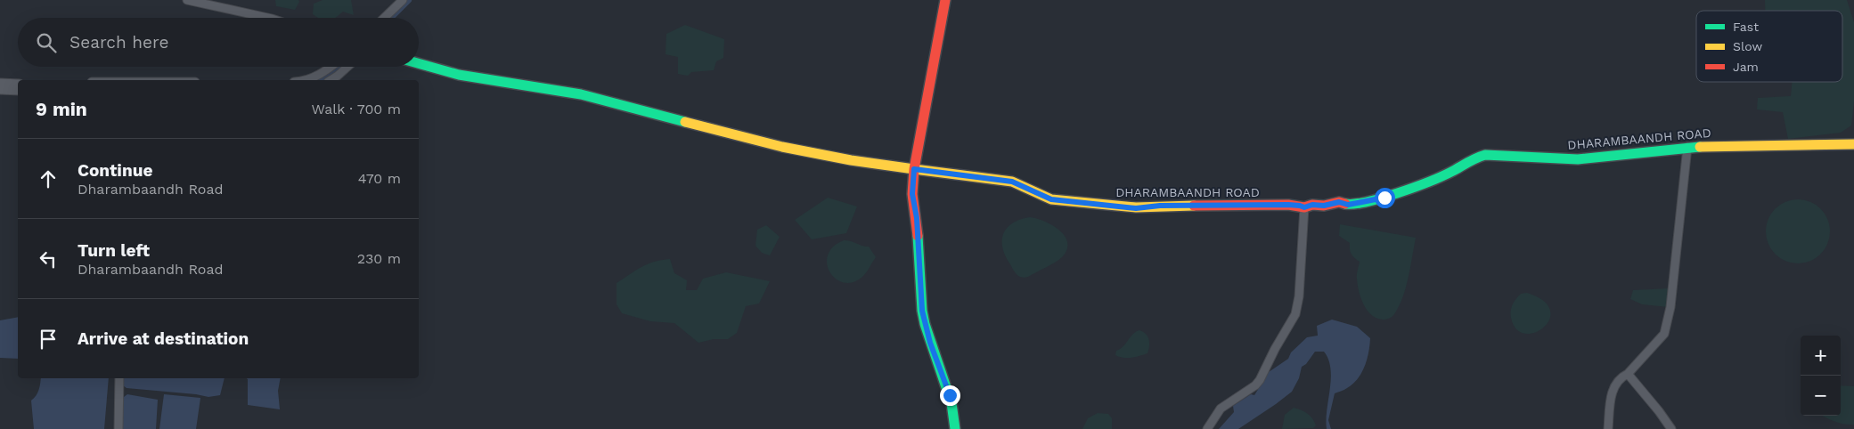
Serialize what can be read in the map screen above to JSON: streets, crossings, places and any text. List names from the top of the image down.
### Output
{
  "streets": {
    "street": ["DHARAMBAANDH ROAD"]
  },
  "legend": ["Fast", "Slow", "Jam"],
  "page": {
    "search": "Search here",
    "heading": ["9 min", "Walk · 700 m"],
    "list": [
      ["Continue", "Dharambaandh Road", "470 m"],
      ["Turn left", "Dharambaandh Road", "230 m"],
      "Arrive at destination"
    ],
    "map_buttons": ["+", "−"]
  }
}
